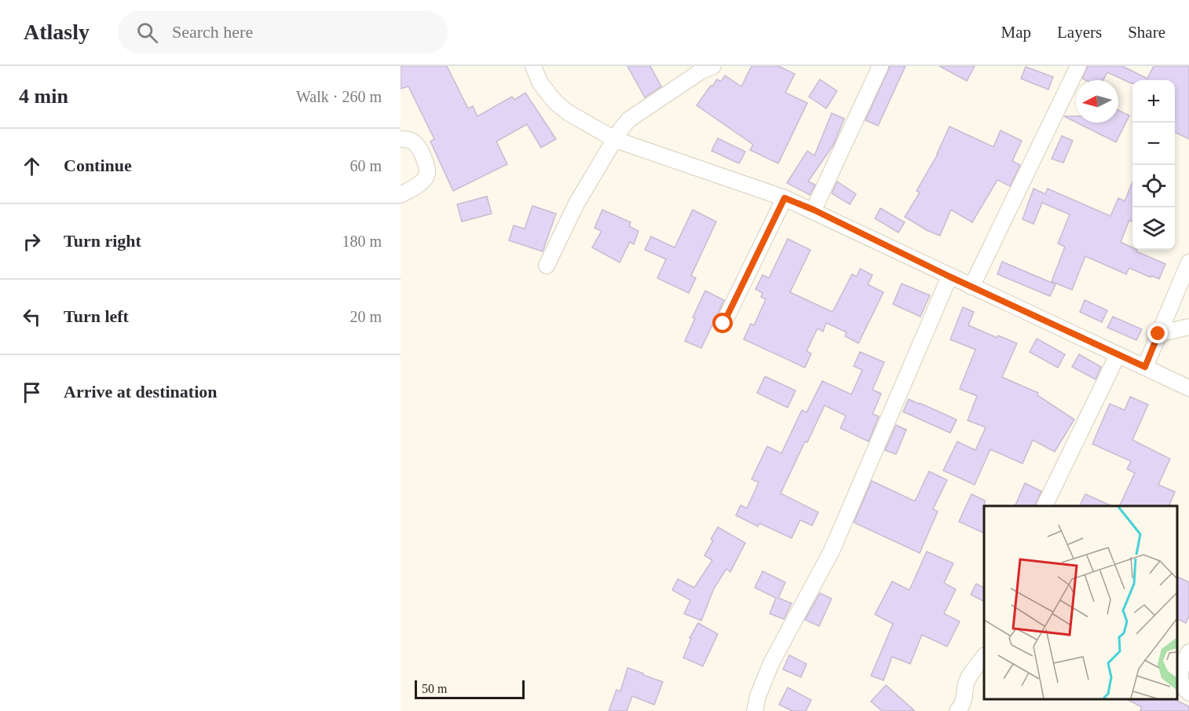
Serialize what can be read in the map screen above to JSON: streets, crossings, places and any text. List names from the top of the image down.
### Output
{
  "scale_bar": "50 m",
  "north": "left",
  "page": {
    "header": "Atlasly",
    "search": "Search here",
    "nav": ["Map", "Layers", "Share"],
    "heading": ["4 min", "Walk · 260 m"],
    "map_buttons": ["+", "−"],
    "list": [
      ["Continue", "60 m"],
      ["Turn right", "180 m"],
      ["Turn left", "20 m"],
      "Arrive at destination"
    ],
    "scale": "50 m"
  }
}
